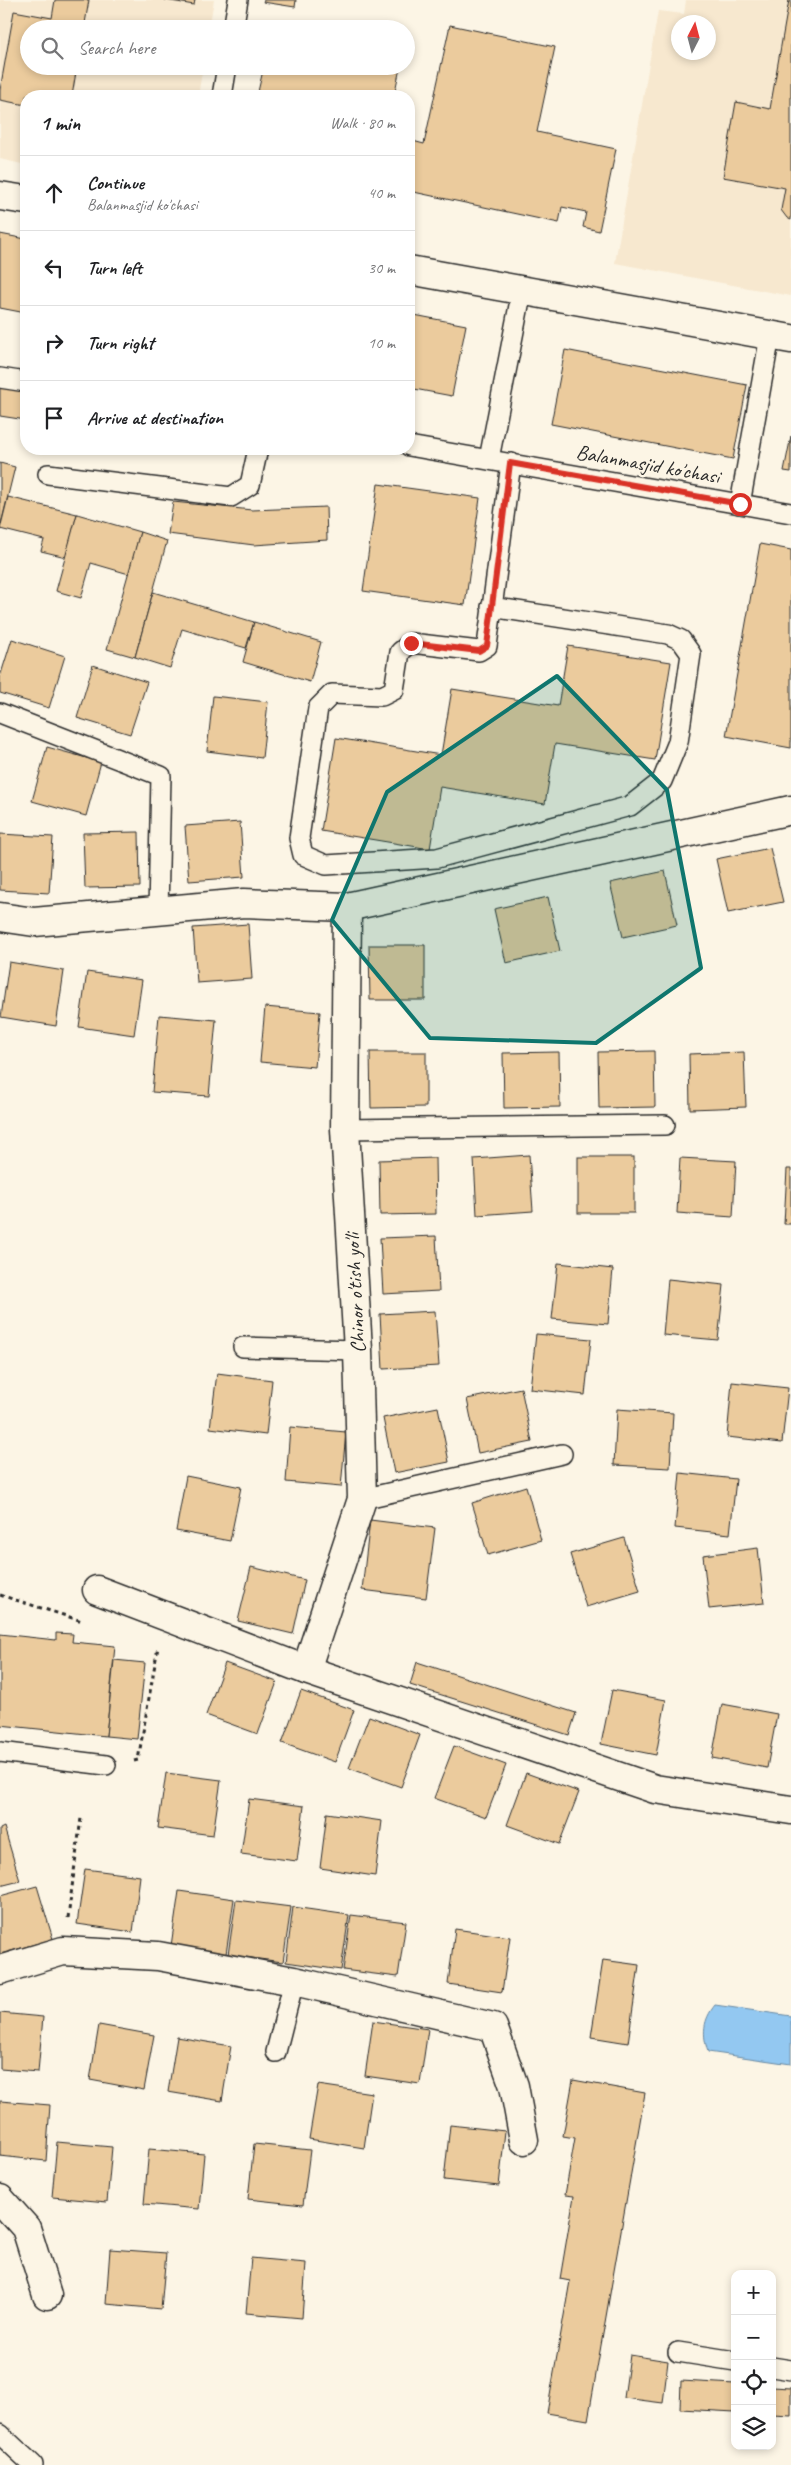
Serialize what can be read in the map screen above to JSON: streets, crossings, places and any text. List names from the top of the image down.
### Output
{
  "streets": {
    "street": ["Chinor o'tish yo'li"],
    "lane": ["Balanmasjid ko'chasi"]
  },
  "north": "top",
  "page": {
    "search": "Search here",
    "heading": ["1 min", "Walk · 80 m"],
    "list": [
      ["Continue", "Balanmasjid ko'chasi", "40 m"],
      ["Turn left", "30 m"],
      ["Turn right", "10 m"],
      "Arrive at destination"
    ],
    "map_buttons": ["+", "−"]
  }
}
